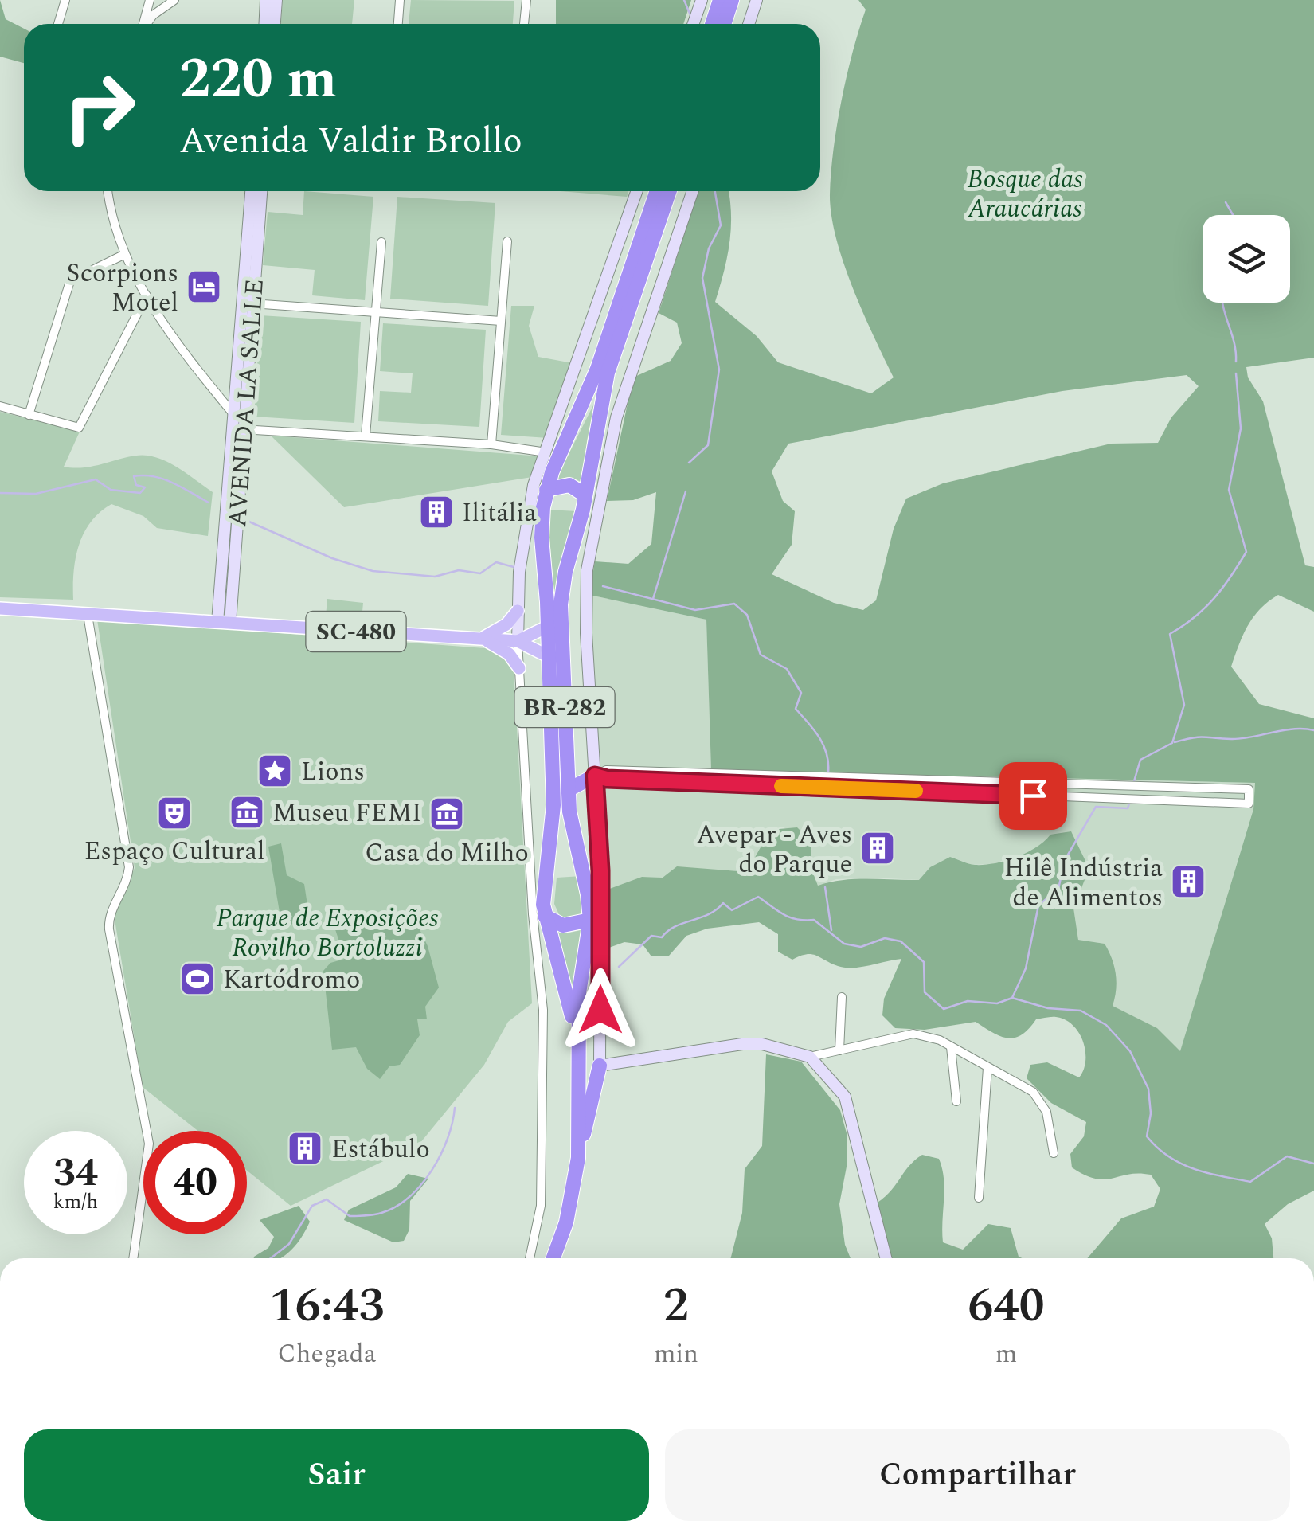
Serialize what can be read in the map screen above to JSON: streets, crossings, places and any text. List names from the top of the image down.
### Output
{
  "streets": {
    "highway": ["BR-282"],
    "main road": ["SC-480"],
    "street": ["AVENIDA LA SALLE"]
  },
  "crossings": [
    ["AVENIDA LA SALLE", "SC-480"],
    ["SC-480", "BR-282"]
  ],
  "parks": ["Bosque das Araucárias", "Parque de Exposições Rovilho Bortoluzzi"],
  "places": {
    "hotel": ["Scorpions Motel"],
    "building": [
      "Ilitália",
      "Avepar - Aves do Parque",
      "Hilê Indústria de Alimentos",
      "Estábulo"
    ],
    "place": ["Lions"],
    "museum": ["Museu FEMI", "Casa do Milho"],
    "theatre": ["Espaço Cultural"],
    "sports": ["Kartódromo"]
  },
  "page": {
    "turn": ["220 m", "Avenida Valdir Brollo"],
    "speed": "34 km/h",
    "limit": "40",
    "eta": [
      "16:43",
      "Chegada",
      "2",
      "min",
      "640",
      "m"
    ],
    "buttons": ["Sair", "Compartilhar"]
  }
}
